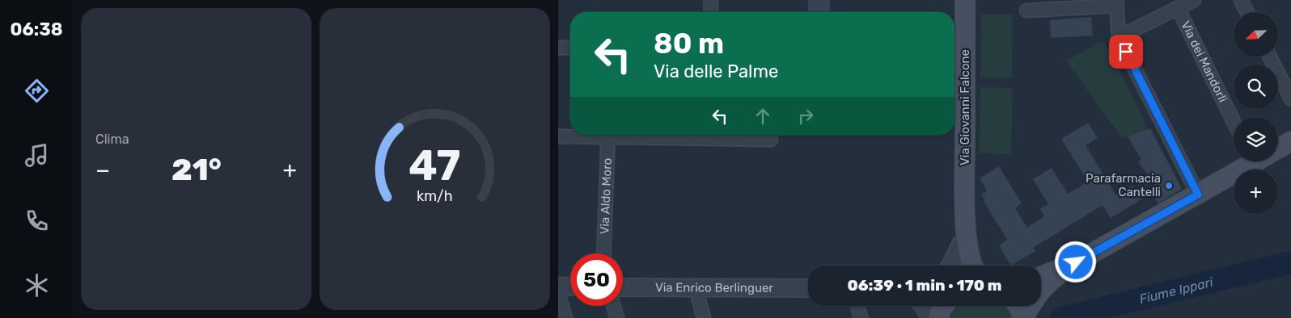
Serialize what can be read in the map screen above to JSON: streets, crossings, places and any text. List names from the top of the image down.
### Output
{
  "streets": {
    "main road": ["Via Giovanni Falcone"],
    "street": ["Via dei Mandorli", "Via Aldo Moro", "Via Enrico Berlinguer"]
  },
  "water": ["Fiume Ippari"],
  "places": ["Parafarmacia Cantelli"],
  "north": "bottom left",
  "page": {
    "tabs": "06:38",
    "tile": "Clima",
    "map_buttons": "+",
    "turn": ["80 m", "Via delle Palme"],
    "heat": ["−", "21°", "+"],
    "limit": "50",
    "trip": "06:39 · 1 min · 170 m",
    "gauge": ["47", "km/h"]
  }
}
